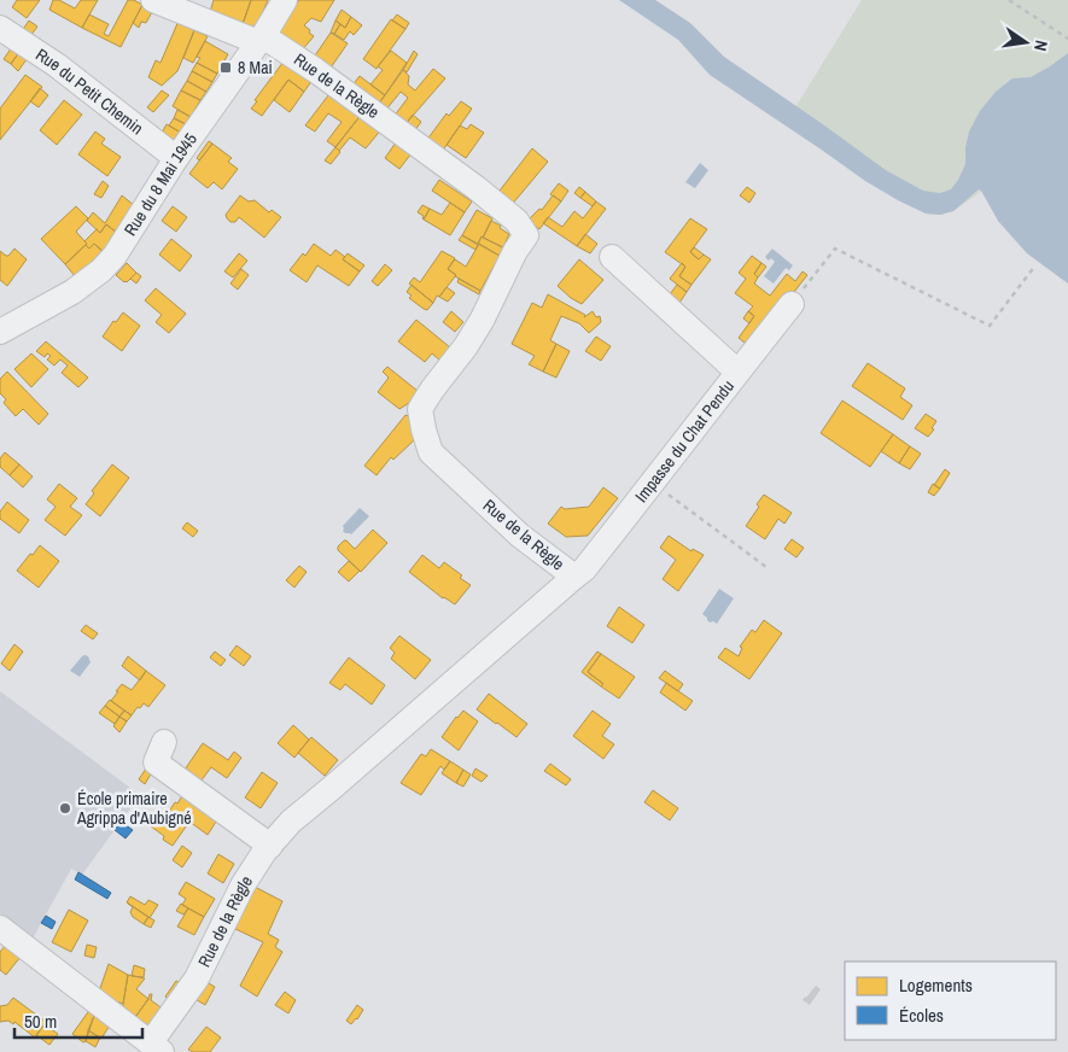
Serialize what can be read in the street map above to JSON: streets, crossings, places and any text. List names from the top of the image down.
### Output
{
  "streets": {
    "street": [
      "Rue de la Règle",
      "Rue du Petit Chemin",
      "Rue du 8 Mai 1945",
      "Impasse du Chat Pendu"
    ]
  },
  "crossings": [
    ["Rue de la Règle", "Rue du 8 Mai 1945"],
    ["Rue de la Règle", "Impasse du Chat Pendu"],
    ["Rue du Petit Chemin", "Rue du 8 Mai 1945"]
  ],
  "places": {
    "transit": ["8 Mai"],
    "other": ["École primaire Agrippa d'Aubigné"]
  },
  "legend": ["Logements", "Écoles"],
  "scale_bar": "50 m",
  "north": "right"
}
